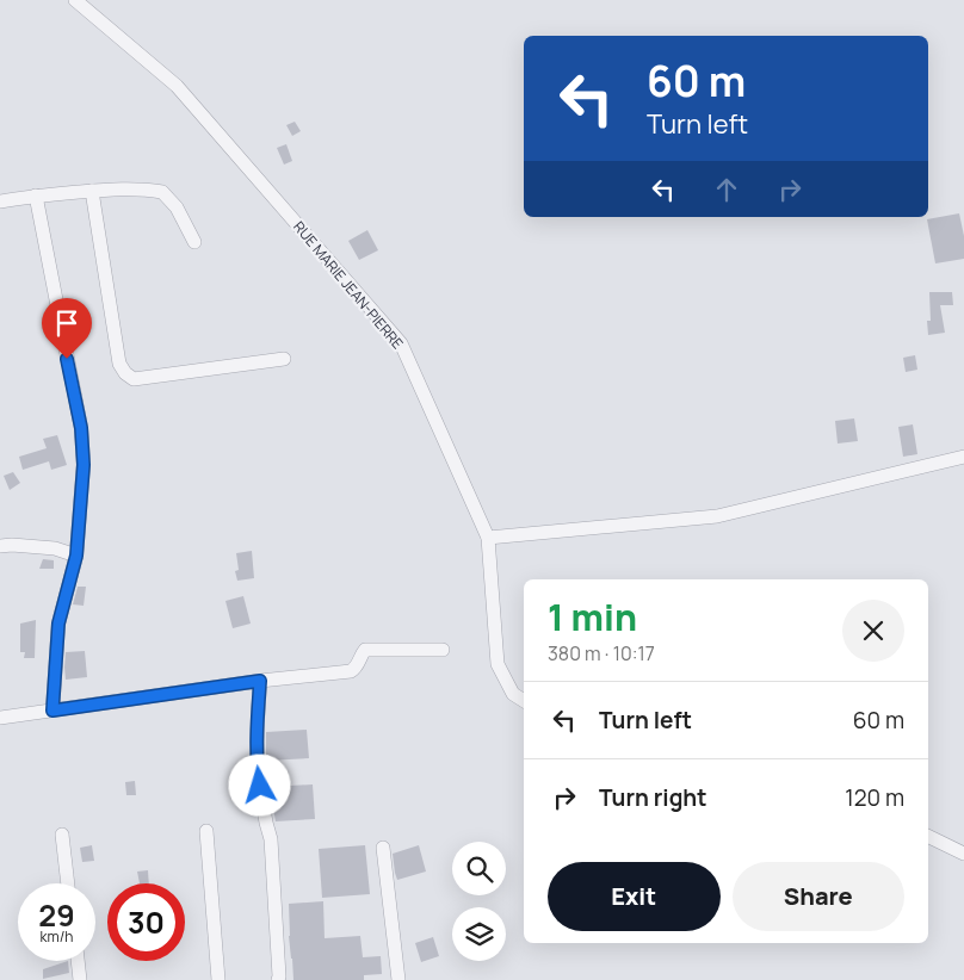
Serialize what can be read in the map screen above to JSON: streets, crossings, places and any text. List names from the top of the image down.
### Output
{
  "streets": {
    "street": ["RUE MARIE JEAN-PIERRE"]
  },
  "page": {
    "turn": ["60 m", "Turn left"],
    "heading": ["1 min", "380 m · 10:17"],
    "list": [
      {
        "name": "Turn left",
        "value": "60 m"
      },
      {
        "name": "Turn right",
        "value": "120 m"
      }
    ],
    "buttons": ["Exit", "Share"],
    "speed": "29 km/h",
    "limit": "30"
  }
}
